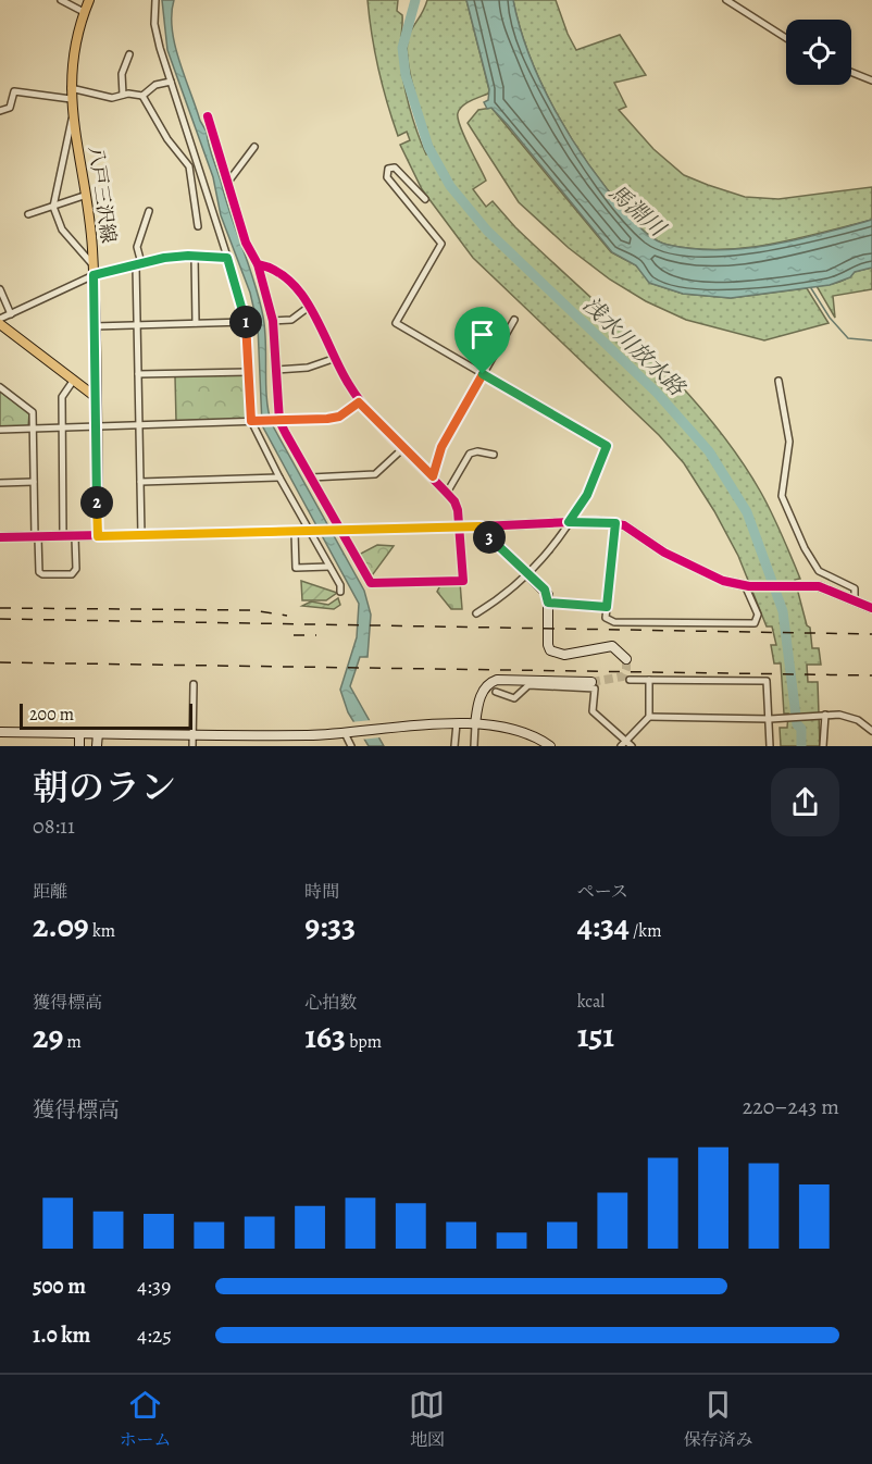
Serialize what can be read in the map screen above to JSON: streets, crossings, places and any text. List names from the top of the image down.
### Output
{
  "streets": {
    "main road": ["八戸三沢線"]
  },
  "water": ["馬淵川", "浅水川放水路"],
  "scale_bar": "200 m",
  "page": {
    "pins": ["1", "2", "3"],
    "scale": "200 m",
    "heading": ["朝のラン", "08:11"],
    "stats": [
      ["距離", "2.09 km"],
      ["時間", "9:33"],
      ["ペース", "4:34 /km"],
      ["獲得標高", "29 m"],
      ["心拍数", "163 bpm"],
      ["kcal", "151"]
    ],
    "chart": ["獲得標高", "220–243 m"],
    "list": [
      {
        "name": "500 m",
        "note": "4:39"
      },
      {
        "name": "1.0 km",
        "note": "4:25"
      }
    ],
    "tabs": ["ホーム", "地図", "保存済み"]
  }
}
